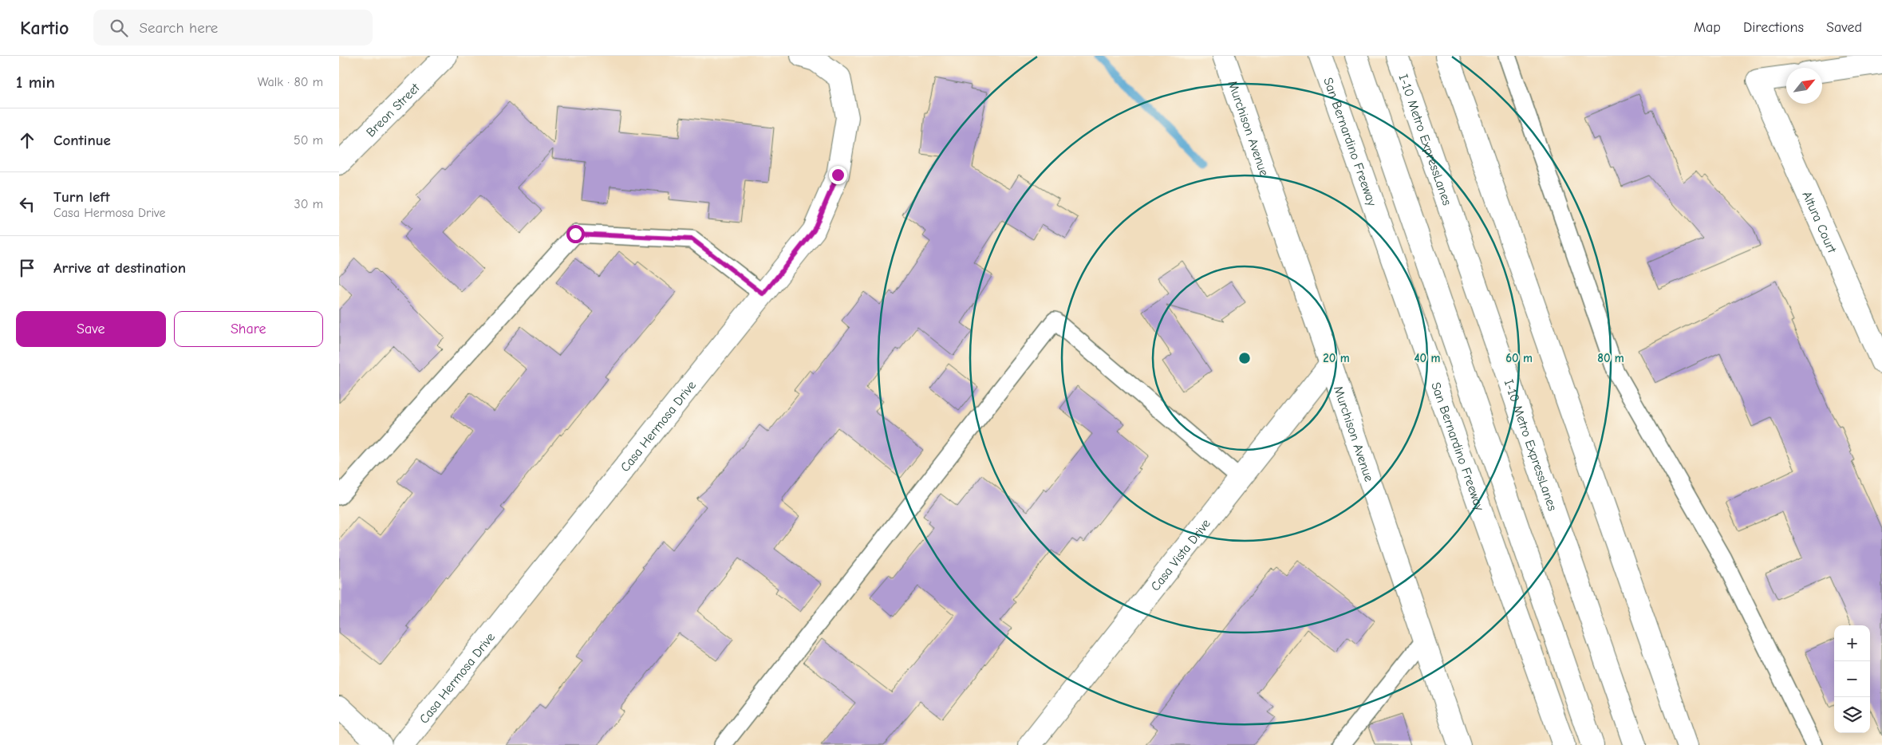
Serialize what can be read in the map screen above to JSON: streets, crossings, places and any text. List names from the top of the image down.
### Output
{
  "streets": {
    "main road": [
      "Breon Street",
      "Murchison Avenue",
      "I-10 Metro ExpressLanes",
      "San Bernardino Freeway",
      "Altura Court",
      "Casa Hermosa Drive",
      "Casa Vista Drive"
    ]
  },
  "crossings": [
    ["Murchison Avenue", "Casa Vista Drive"]
  ],
  "north": "top right",
  "page": {
    "header": "Kartio",
    "search": "Search here",
    "nav": ["Map", "Directions", "Saved"],
    "heading": ["1 min", "Walk · 80 m"],
    "list": [
      ["Continue", "50 m"],
      ["Turn left", "Casa Hermosa Drive", "30 m"],
      "Arrive at destination"
    ],
    "buttons": ["Save", "Share"],
    "map_buttons": ["+", "−"]
  },
  "rings": [
    "20 m",
    "40 m",
    "60 m",
    "80 m"
  ]
}
